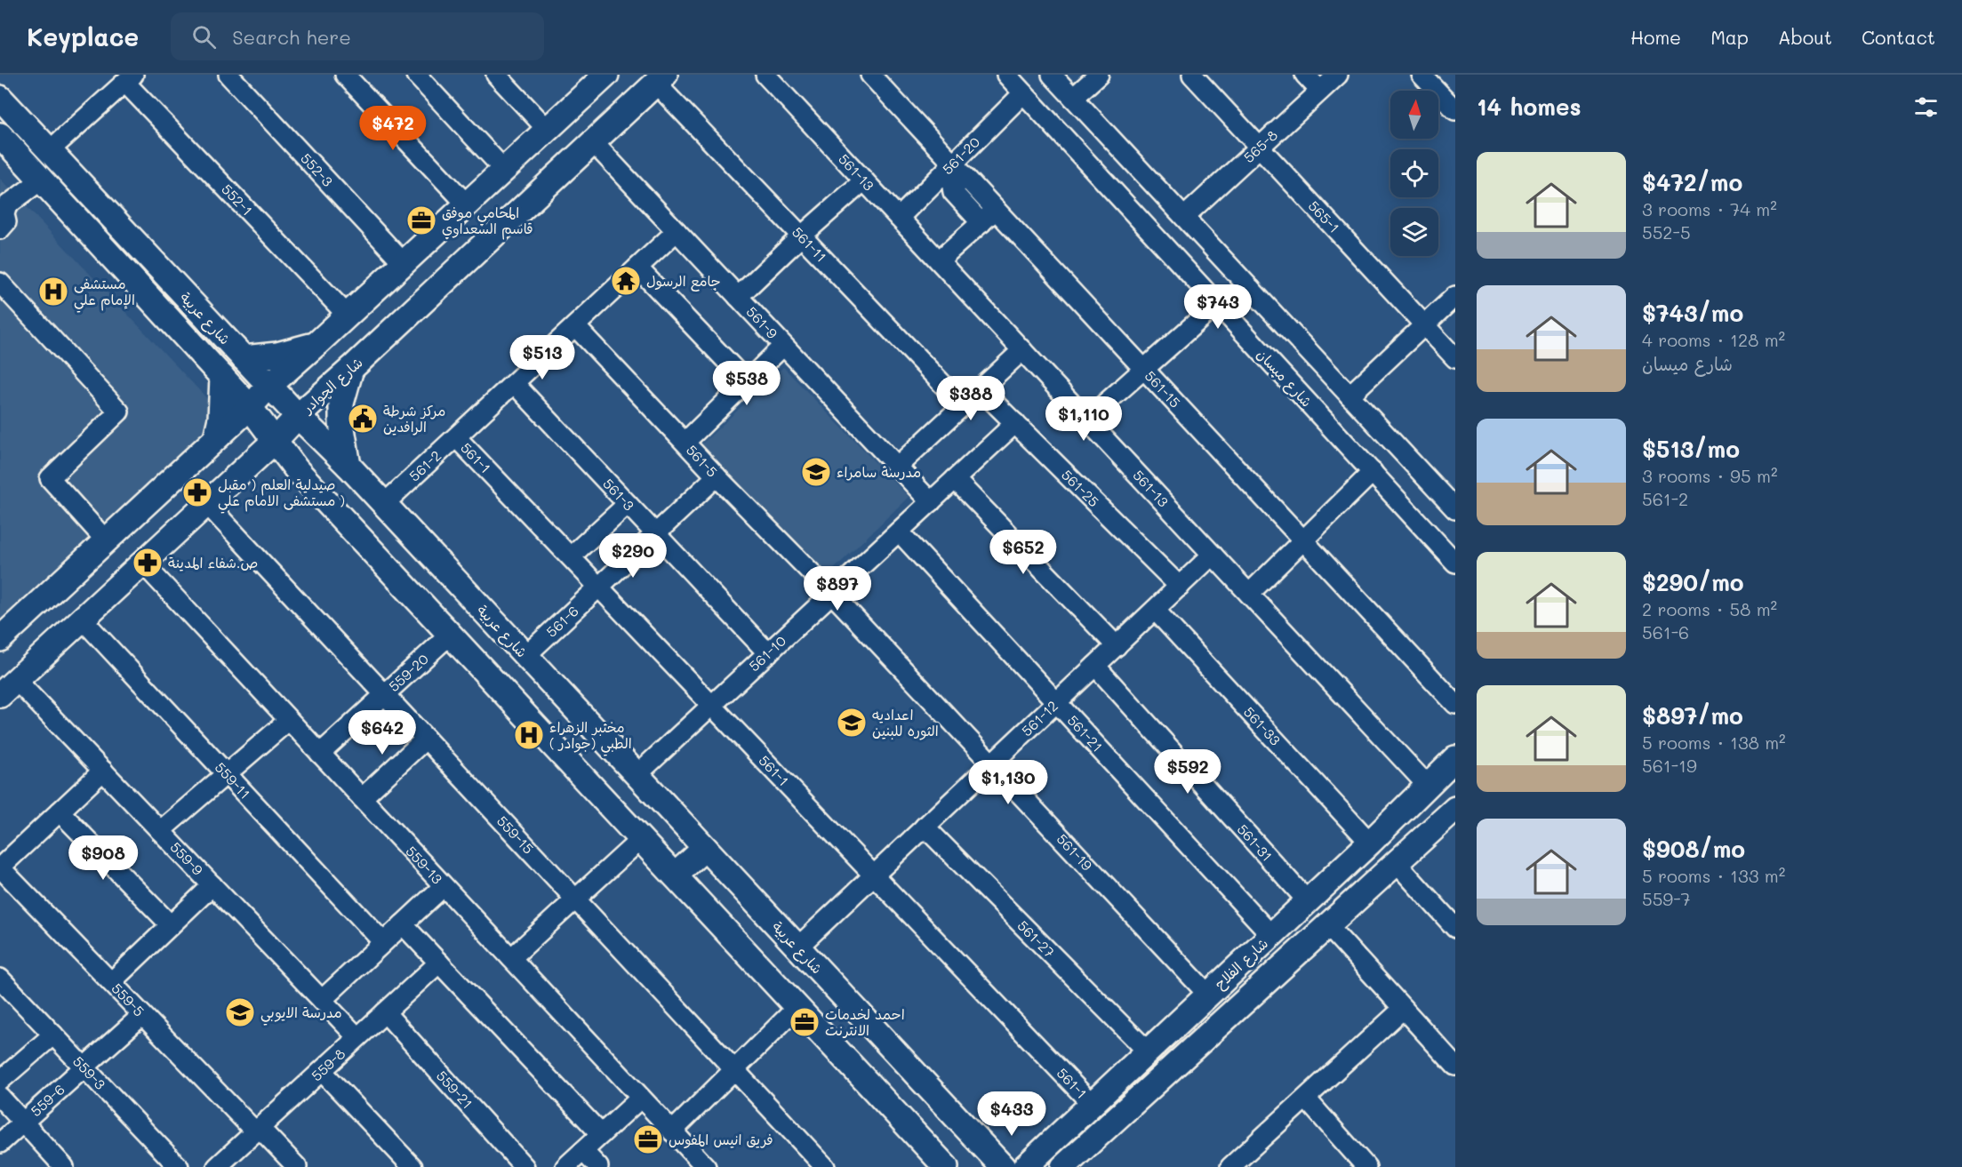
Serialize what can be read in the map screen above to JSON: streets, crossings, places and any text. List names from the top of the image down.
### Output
{
  "streets": {
    "main road": ["شارع عربية", "شارع الچوادر", "شارع الفلاح"],
    "street": [
      "565-8",
      "561-20",
      "552-3",
      "561-13",
      "552-1",
      "565-1",
      "561-11",
      "561-9",
      "شارع ميسان",
      "561-15",
      "561-1",
      "561-5",
      "561-2",
      "561-25",
      "561-3",
      "561-6",
      "561-10",
      "559-20",
      "561-12",
      "561-33",
      "561-21",
      "559-11",
      "559-15",
      "561-31",
      "561-19",
      "559-9",
      "559-13",
      "561-27",
      "559-5",
      "559-8",
      "559-3",
      "559-21",
      "559-6"
    ]
  },
  "crossings": [
    ["565-8", "565-1"],
    ["561-20", "561-13"],
    ["561-20", "شارع ميسان"],
    ["561-20", "561-15"],
    ["561-13", "561-12"],
    ["561-13", "شارع الفلاح"],
    ["561-11", "شارع الچوادر"],
    ["شارع عربية", "شارع الچوادر"],
    ["شارع عربية", "561-2"],
    ["شارع عربية", "561-6"],
    ["شارع عربية", "561-10"],
    ["شارع عربية", "559-20"],
    ["شارع عربية", "561-12"],
    ["561-9", "شارع الچوادر"],
    ["561-9", "561-2"],
    ["561-9", "561-10"],
    ["شارع الچوادر", "559-11"],
    ["شارع الچوادر", "559-15"],
    ["شارع الچوادر", "559-9"],
    ["شارع الچوادر", "559-13"],
    ["561-1", "561-2"],
    ["561-1", "561-6"],
    ["561-1", "561-10"],
    ["561-1", "561-12"],
    ["561-1", "شارع الفلاح"],
    ["561-5", "561-2"],
    ["561-5", "561-6"],
    ["561-5", "561-10"],
    ["561-5", "561-19"],
    ["561-2", "561-3"],
    ["561-25", "561-10"],
    ["561-25", "561-12"],
    ["561-3", "561-6"],
    ["561-3", "561-10"],
    ["561-10", "561-21"],
    ["561-10", "561-19"],
    ["559-20", "559-15"],
    ["559-20", "559-13"],
    ["561-12", "561-33"],
    ["561-12", "561-21"],
    ["561-12", "561-31"],
    ["561-12", "561-19"],
    ["561-12", "561-27"],
    ["561-33", "شارع الفلاح"],
    ["561-21", "شارع الفلاح"],
    ["561-31", "شارع الفلاح"],
    ["561-19", "شارع الفلاح"],
    ["559-9", "559-8"],
    ["561-27", "شارع الفلاح"],
    ["559-5", "559-8"],
    ["559-5", "559-6"],
    ["559-8", "559-21"],
    ["559-3", "559-6"]
  ],
  "places": {
    "office": ["المحامي موفق قاسم السعداوي", "احمد لخدمات الانترنت", "فريق انيس المفوس"],
    "temple": ["جامع الرسول"],
    "hospital": ["مستشفى الإمام علي", "مختبر الزهراء الطبي (جوادر )"],
    "public building": ["مركز شرطة الرافدين"],
    "school or university": ["مدرسة سامراء", "اعداديه الثوره للبنين", "مدرسة الايوبي"],
    "pharmacy": ["صيدلية العلم ( مقبل مستشفى الامام علي )", "ص.شفاء المدينة"]
  },
  "north": "top",
  "page": {
    "header": "Keyplace",
    "search": "Search here",
    "nav": [
      "Home",
      "Map",
      "About",
      "Contact"
    ],
    "heading": "14 homes",
    "price": [
      "$472",
      "$743",
      "$513",
      "$538",
      "$388",
      "$1,110",
      "$652",
      "$290",
      "$897",
      "$642",
      "$592",
      "$1,130",
      "$908",
      "$433"
    ],
    "list": [
      {
        "name": "$472/mo",
        "note": "3 rooms · 74 m² · 552-5"
      },
      {
        "name": "$743/mo",
        "note": "4 rooms · 128 m² · شارع ميسان"
      },
      {
        "name": "$513/mo",
        "note": "3 rooms · 95 m² · 561-2"
      },
      {
        "name": "$290/mo",
        "note": "2 rooms · 58 m² · 561-6"
      },
      {
        "name": "$897/mo",
        "note": "5 rooms · 138 m² · 561-19"
      },
      {
        "name": "$908/mo",
        "note": "5 rooms · 133 m² · 559-7"
      }
    ]
  }
}
